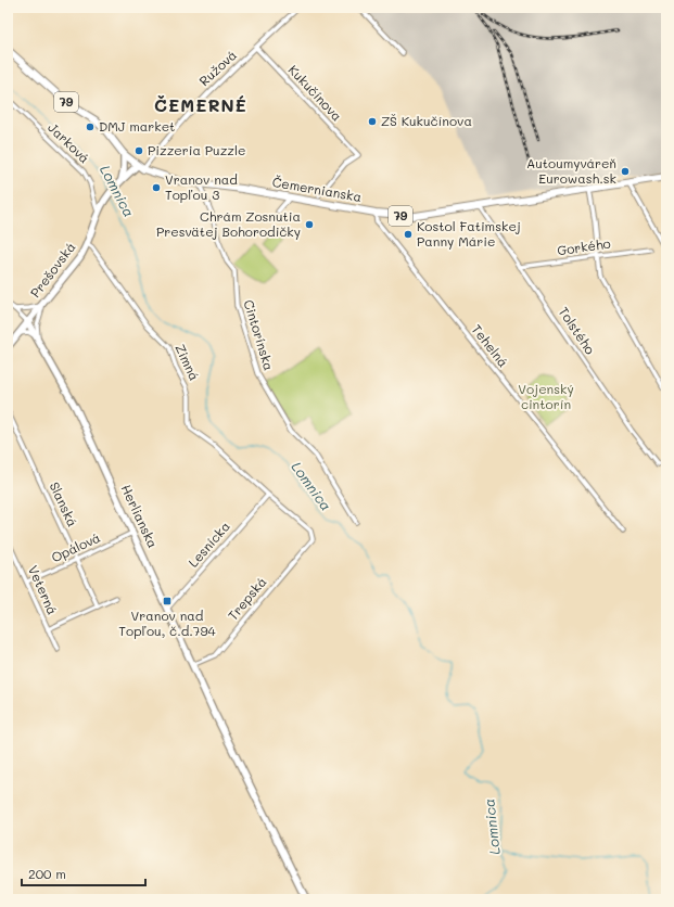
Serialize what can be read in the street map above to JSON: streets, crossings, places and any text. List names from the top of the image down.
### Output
{
  "streets": {
    "main road": [
      "79",
      "Čemernianska",
      "Prešovská",
      "Herlianska"
    ],
    "street": [
      "Ružová",
      "Kukučínova",
      "Jarková",
      "Gorkého",
      "Tolstého",
      "Cintorínska",
      "Tehelná",
      "Zimná",
      "Slanská",
      "Lesnícka",
      "Opálová",
      "Veterná",
      "Trepská"
    ]
  },
  "crossings": [
    ["Ružová", "Kukučínova"],
    ["Ružová", "Čemernianska"],
    ["Ružová", "Prešovská"],
    ["Jarková", "Prešovská"],
    ["Čemernianska", "Prešovská"],
    ["Čemernianska", "Tolstého"],
    ["Čemernianska", "Cintorínska"],
    ["Čemernianska", "Tehelná"],
    ["Gorkého", "Tolstého"],
    ["Prešovská", "Zimná"],
    ["Prešovská", "Herlianska"],
    ["Zimná", "Lesnícka"],
    ["Zimná", "Trepská"],
    ["Slanská", "Opálová"],
    ["Herlianska", "Lesnícka"],
    ["Herlianska", "Opálová"],
    ["Herlianska", "Trepská"],
    ["Opálová", "Veterná"]
  ],
  "districts": ["ČEMERNÉ"],
  "water": ["Lomnica"],
  "parks": ["Vojenský cintorín"],
  "places": {
    "other": [
      "ZŠ Kukučínova",
      "DMJ market",
      "Pizzeria Puzzle",
      "Autoumyváreň Eurowash.sk",
      "Vranov nad Topľou 3",
      "Chrám Zosnutia Presvätej Bohorodičky",
      "Kostol Fatimskej Panny Márie"
    ],
    "transit": ["Vranov nad Topľou, č.d.794"]
  },
  "scale_bar": "200 m"
}
